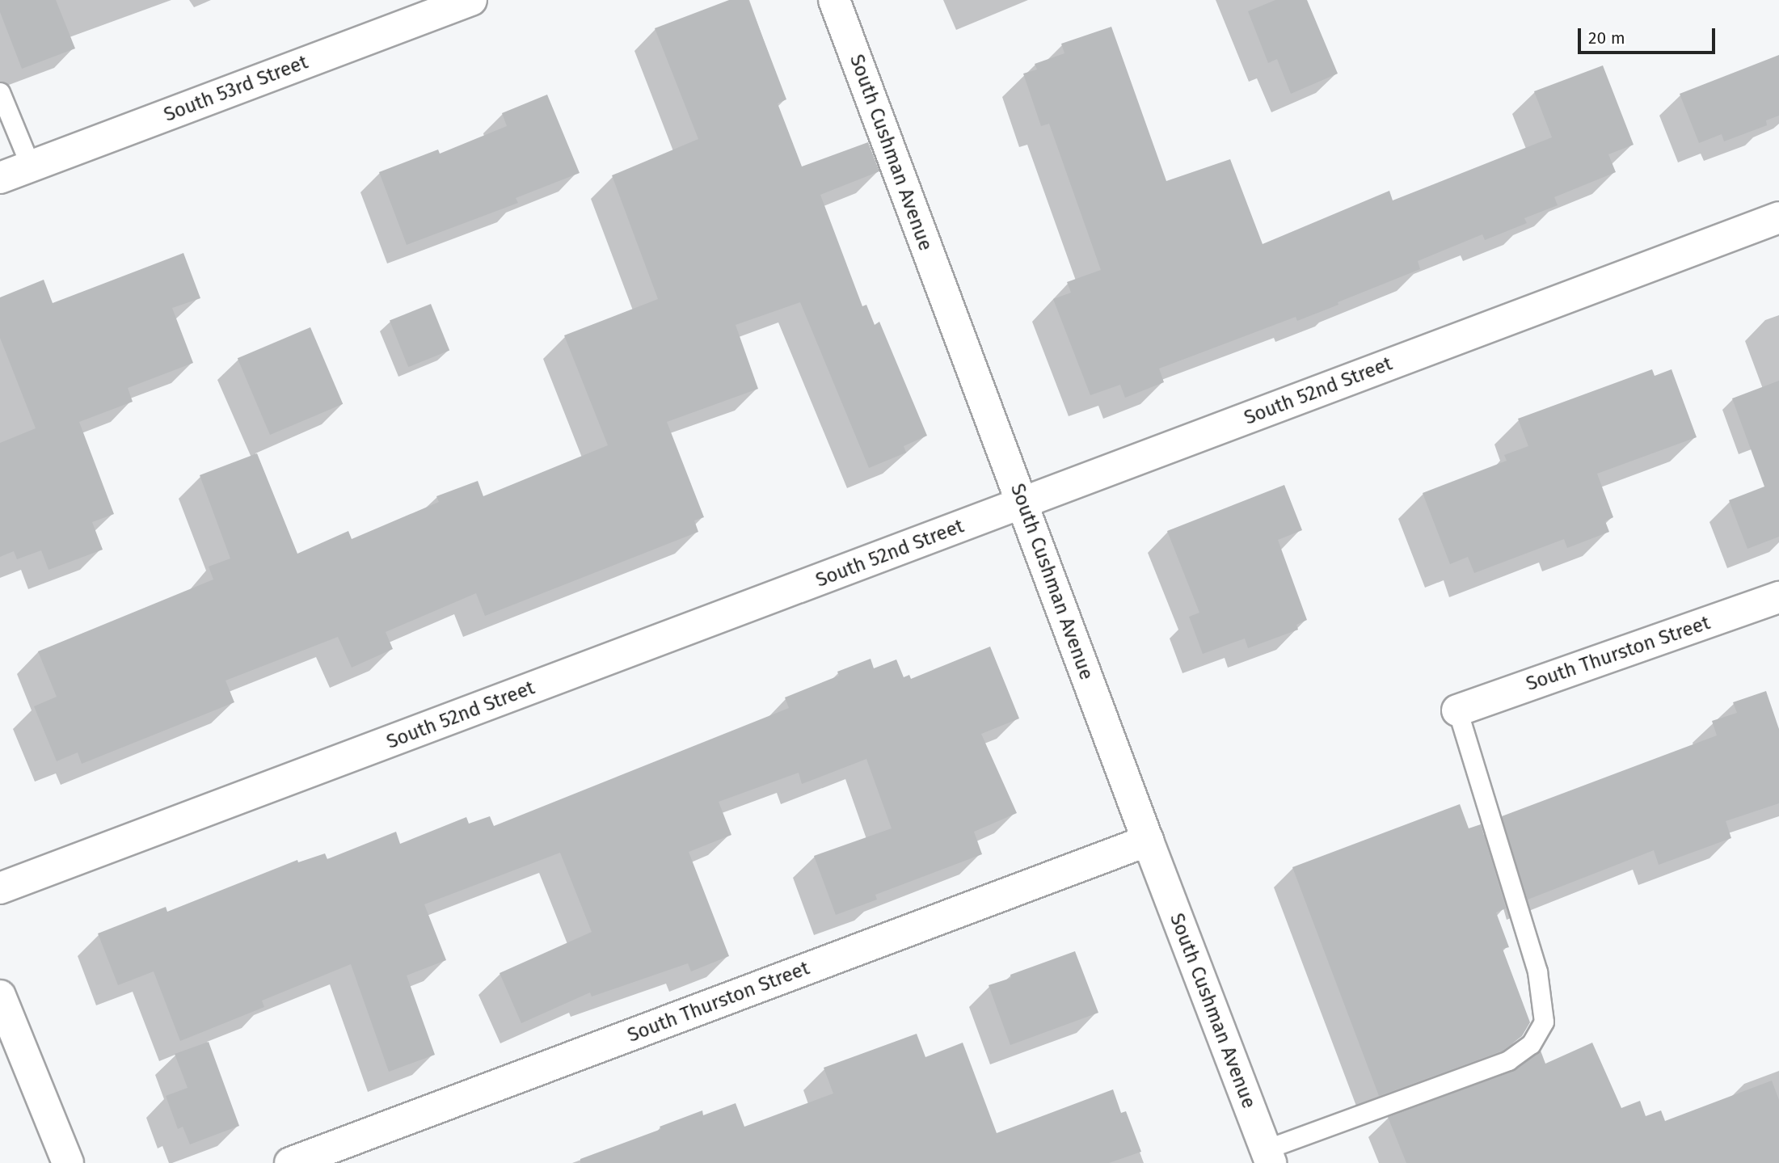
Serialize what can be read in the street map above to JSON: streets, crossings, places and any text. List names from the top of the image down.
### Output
{
  "streets": {
    "street": [
      "South 53rd Street",
      "South Cushman Avenue",
      "South 52nd Street",
      "South Thurston Street"
    ]
  },
  "crossings": [
    ["South Cushman Avenue", "South 52nd Street"],
    ["South Cushman Avenue", "South Thurston Street"]
  ],
  "scale_bar": "20 m"
}
